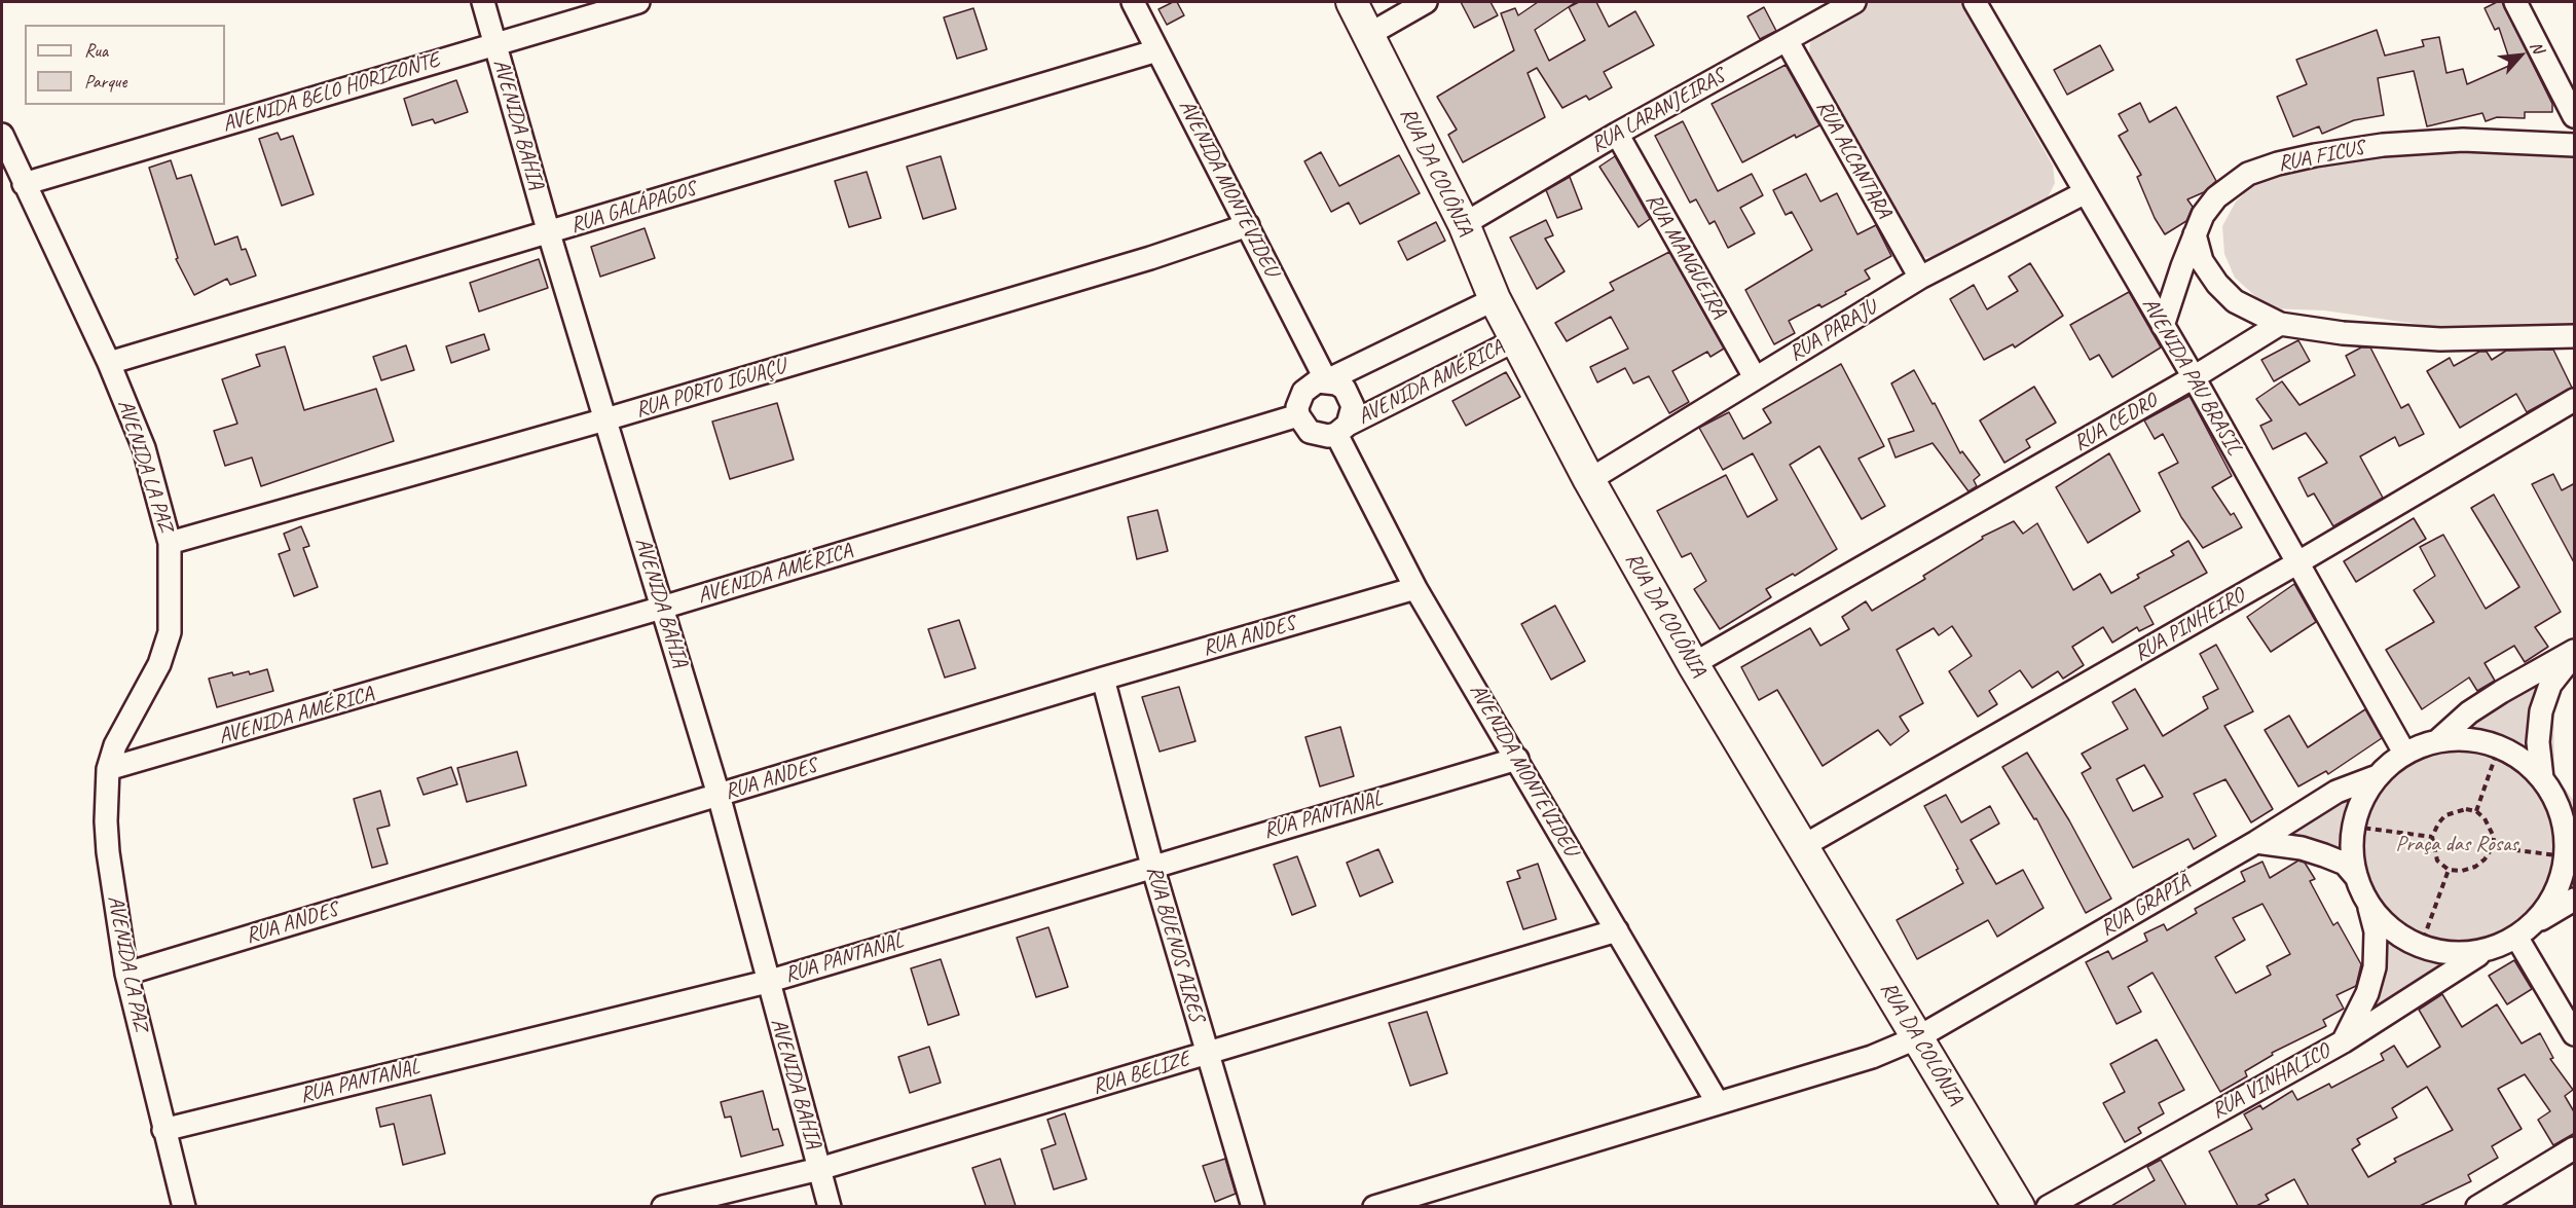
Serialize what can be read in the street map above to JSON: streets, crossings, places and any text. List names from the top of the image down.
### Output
{
  "streets": {
    "main road": ["RUA DA COLÔNIA"],
    "street": [
      "AVENIDA BELO HORIZONTE",
      "RUA LARANJEIRAS",
      "AVENIDA BAHIA",
      "RUA FICUS",
      "RUA ALCANTARA",
      "AVENIDA MONTEVIDEU",
      "RUA GALÁPAGOS",
      "RUA MANGUEIRA",
      "RUA PARAJU",
      "AVENIDA PAU BRASIL",
      "AVENIDA AMÉRICA",
      "RUA PORTO IGUAÇU",
      "RUA CEDRO",
      "AVENIDA LA PAZ",
      "RUA PINHEIRO",
      "RUA ANDES",
      "RUA PANTANAL",
      "RUA GRAPIÃ",
      "RUA BUENOS AIRES",
      "RUA BELIZE",
      "RUA VINHALICO"
    ]
  },
  "crossings": [
    ["AVENIDA BELO HORIZONTE", "AVENIDA BAHIA"],
    ["AVENIDA BELO HORIZONTE", "AVENIDA LA PAZ"],
    ["RUA LARANJEIRAS", "RUA ALCANTARA"],
    ["RUA LARANJEIRAS", "RUA DA COLÔNIA"],
    ["RUA LARANJEIRAS", "RUA MANGUEIRA"],
    ["AVENIDA BAHIA", "RUA GALÁPAGOS"],
    ["AVENIDA BAHIA", "AVENIDA AMÉRICA"],
    ["AVENIDA BAHIA", "RUA PORTO IGUAÇU"],
    ["AVENIDA BAHIA", "RUA ANDES"],
    ["AVENIDA BAHIA", "RUA PANTANAL"],
    ["AVENIDA BAHIA", "RUA BELIZE"],
    ["RUA FICUS", "AVENIDA PAU BRASIL"],
    ["RUA ALCANTARA", "RUA PARAJU"],
    ["RUA DA COLÔNIA", "RUA PARAJU"],
    ["RUA DA COLÔNIA", "AVENIDA AMÉRICA"],
    ["RUA DA COLÔNIA", "RUA CEDRO"],
    ["RUA DA COLÔNIA", "RUA PINHEIRO"],
    ["RUA DA COLÔNIA", "RUA GRAPIÃ"],
    ["AVENIDA MONTEVIDEU", "RUA GALÁPAGOS"],
    ["AVENIDA MONTEVIDEU", "AVENIDA AMÉRICA"],
    ["AVENIDA MONTEVIDEU", "RUA PORTO IGUAÇU"],
    ["AVENIDA MONTEVIDEU", "RUA ANDES"],
    ["AVENIDA MONTEVIDEU", "RUA PANTANAL"],
    ["AVENIDA MONTEVIDEU", "RUA GRAPIÃ"],
    ["AVENIDA MONTEVIDEU", "RUA BELIZE"],
    ["RUA GALÁPAGOS", "AVENIDA LA PAZ"],
    ["RUA MANGUEIRA", "RUA PARAJU"],
    ["RUA PARAJU", "AVENIDA PAU BRASIL"],
    ["AVENIDA PAU BRASIL", "RUA CEDRO"],
    ["AVENIDA PAU BRASIL", "RUA PINHEIRO"],
    ["AVENIDA AMÉRICA", "AVENIDA LA PAZ"],
    ["RUA PORTO IGUAÇU", "AVENIDA LA PAZ"],
    ["AVENIDA LA PAZ", "RUA ANDES"],
    ["AVENIDA LA PAZ", "RUA PANTANAL"],
    ["RUA ANDES", "RUA BUENOS AIRES"],
    ["RUA PANTANAL", "RUA BUENOS AIRES"],
    ["RUA BUENOS AIRES", "RUA BELIZE"]
  ],
  "parks": ["Praça das Rosas"],
  "legend": ["Rua", "Parque"],
  "north": "top right"
}
